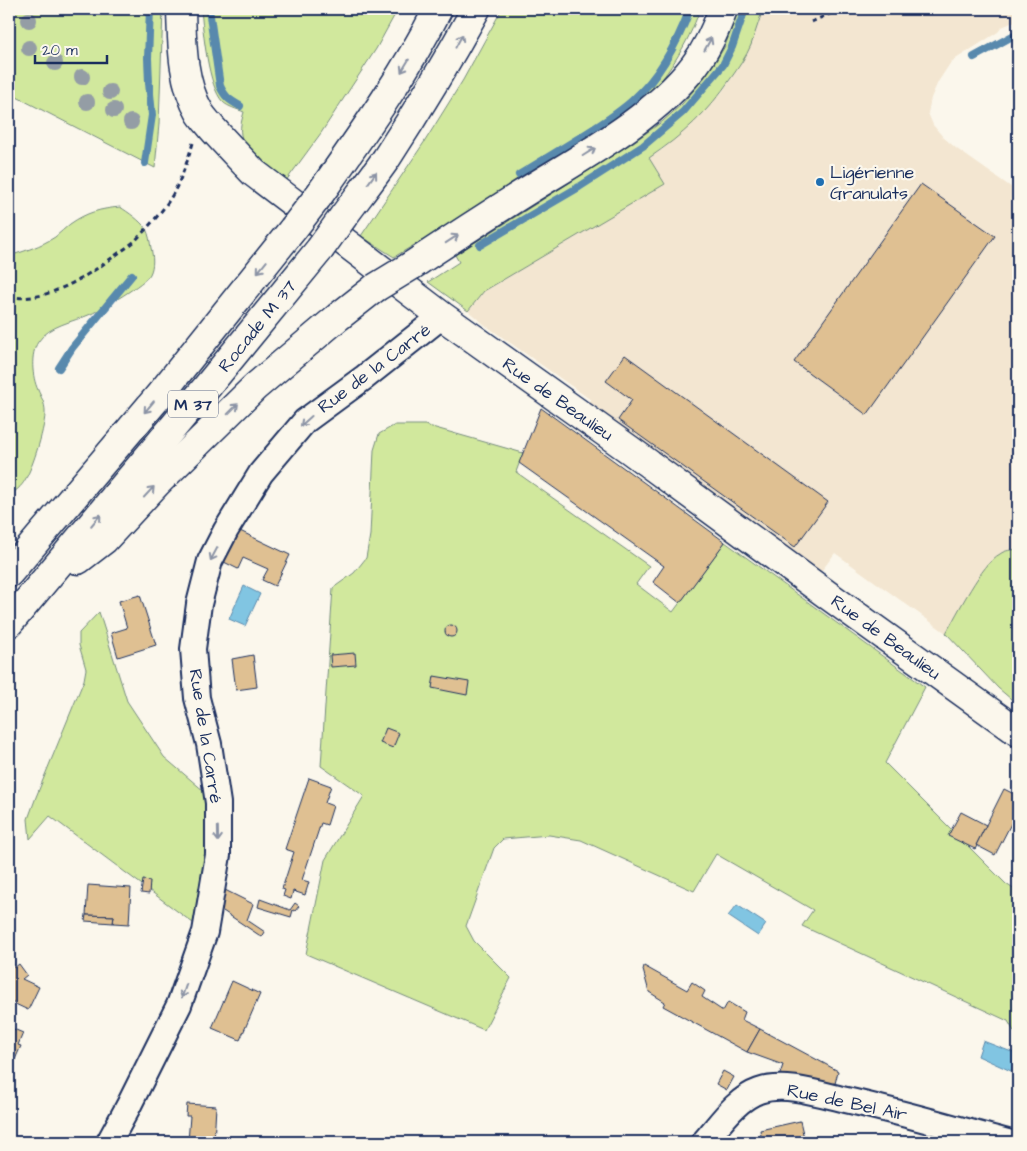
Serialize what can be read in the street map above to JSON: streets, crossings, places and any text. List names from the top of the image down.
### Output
{
  "streets": {
    "main road": ["Rocade M 37", "Rue de Beaulieu", "M 37"],
    "street": ["Rue de la Carré", "Rue de Bel Air"]
  },
  "crossings": [
    ["Rue de la Carré", "Rue de Beaulieu"]
  ],
  "one_way": ["Rue de la Carré"],
  "places": ["Ligérienne Granulats"],
  "scale_bar": "20 m"
}
